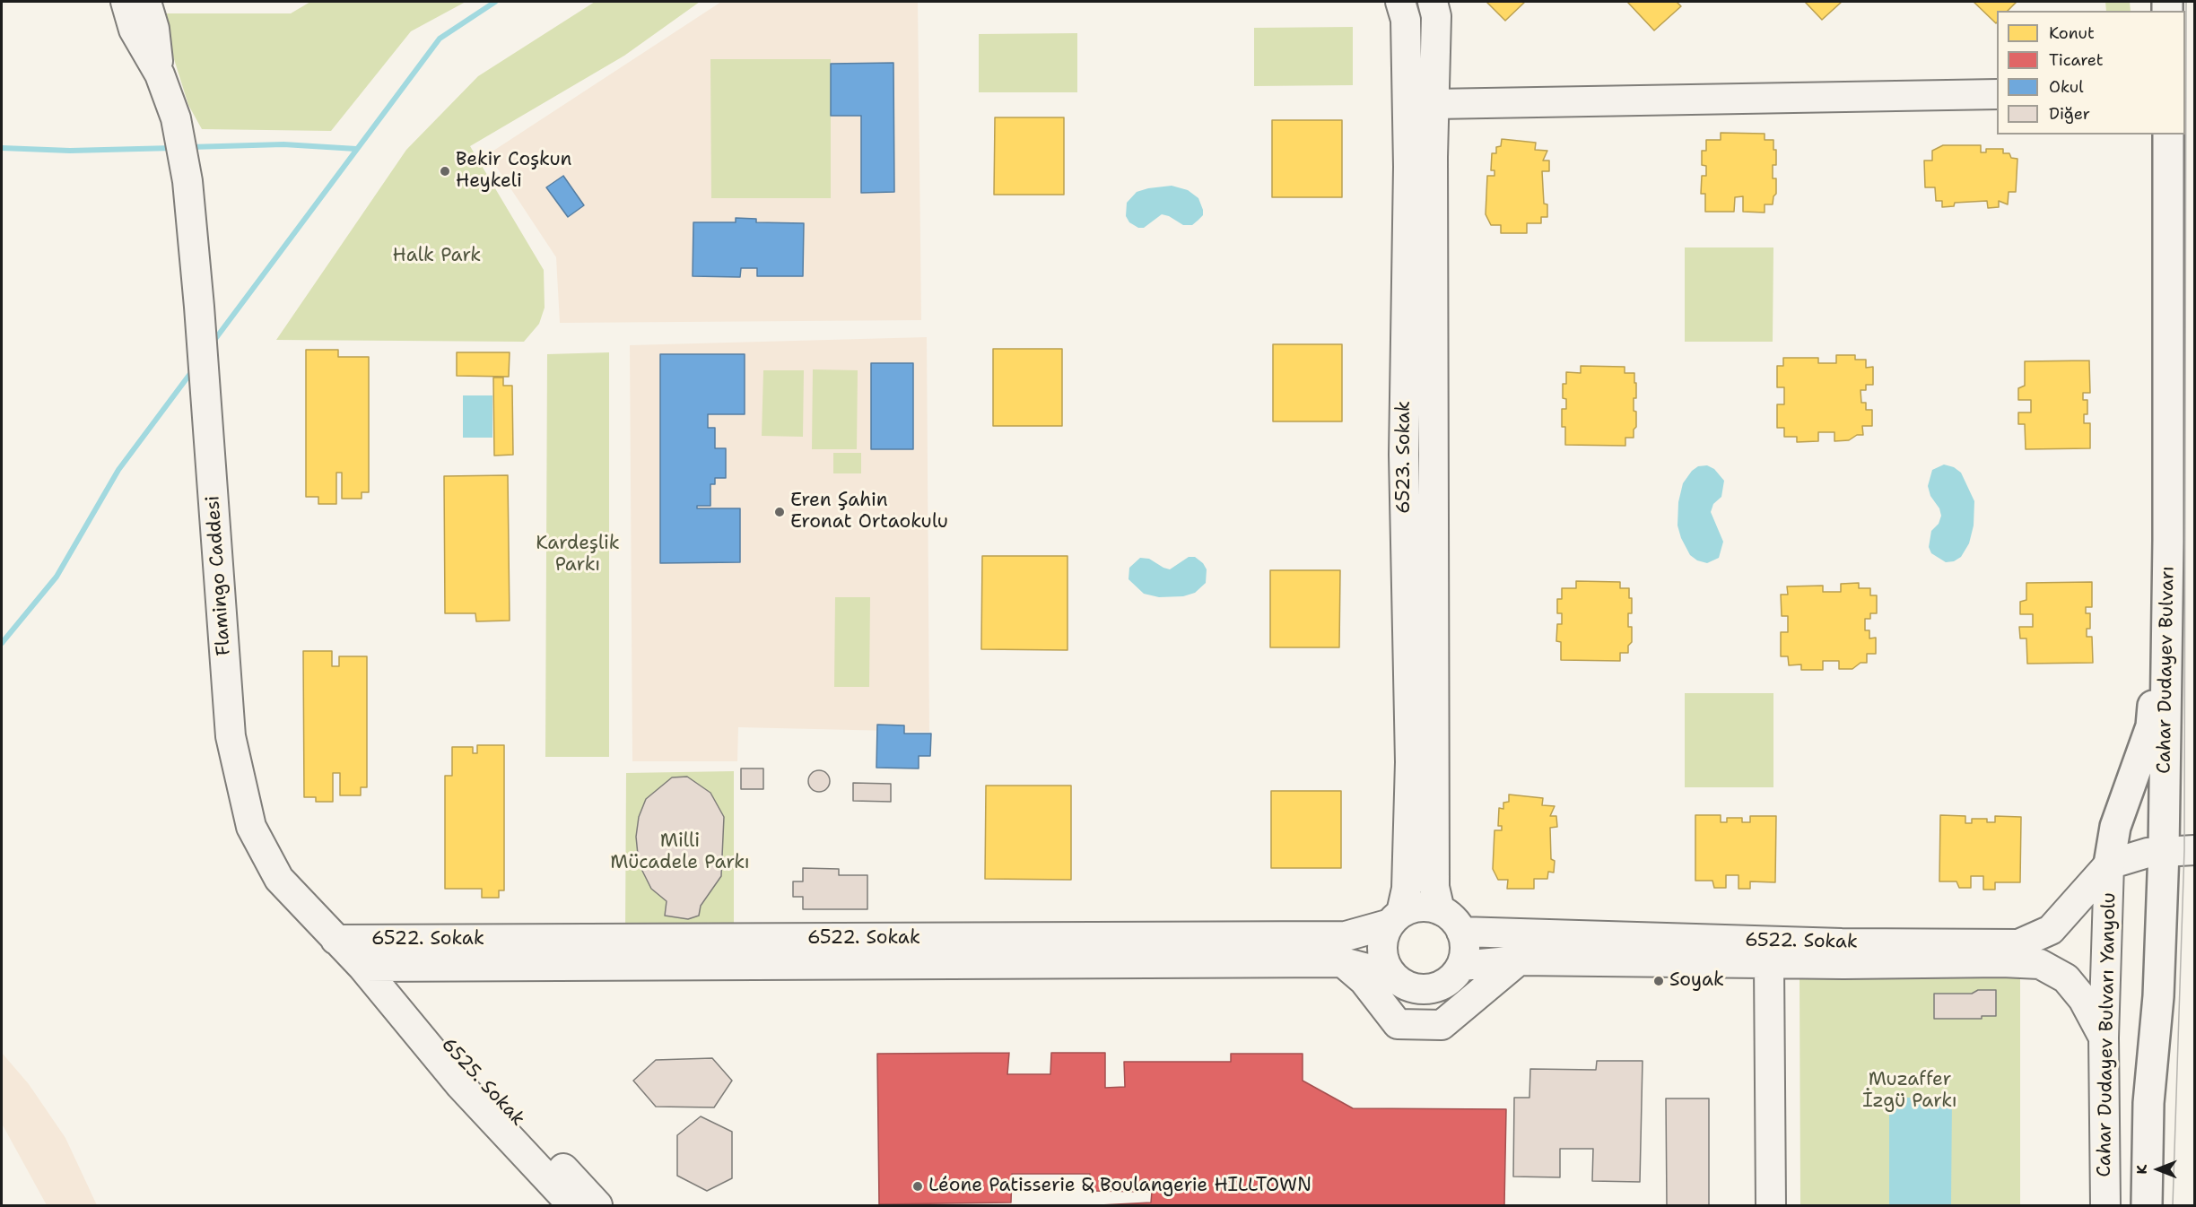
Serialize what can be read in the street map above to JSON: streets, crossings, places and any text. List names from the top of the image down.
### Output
{
  "streets": {
    "main road": ["Cahar Dudayev Bulvarı"],
    "street": [
      "6523. Sokak",
      "Flamingo Caddesi",
      "6522. Sokak",
      "Cahar Dudayev Bulvarı Yanyolu",
      "6525. Sokak"
    ]
  },
  "crossings": [
    ["6523. Sokak", "6522. Sokak"],
    ["Flamingo Caddesi", "6522. Sokak"],
    ["Flamingo Caddesi", "6525. Sokak"],
    ["6522. Sokak", "Cahar Dudayev Bulvarı Yanyolu"],
    ["6522. Sokak", "6525. Sokak"]
  ],
  "parks": [
    "Halk Park",
    "Kardeşlik Parkı",
    "Milli Mücadele Parkı",
    "Muzaffer İzgü Parkı"
  ],
  "places": [
    "Bekir Coşkun Heykeli",
    "Eren Şahin Eronat Ortaokulu",
    "Soyak",
    "Léone Patisserie & Boulangerie HILLTOWN"
  ],
  "legend": [
    "Konut",
    "Ticaret",
    "Okul",
    "Diğer"
  ],
  "north": "left"
}
